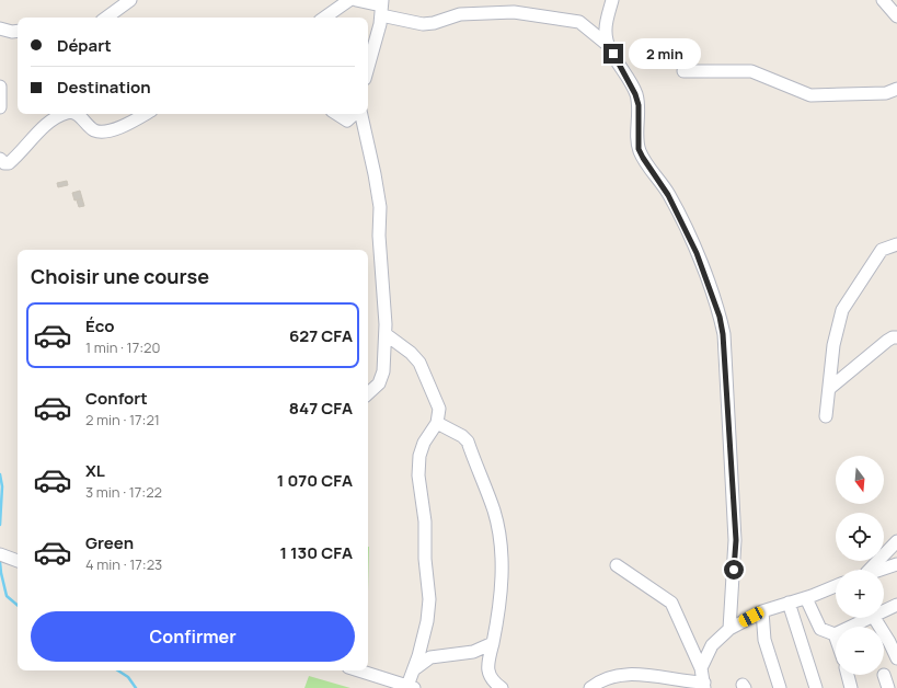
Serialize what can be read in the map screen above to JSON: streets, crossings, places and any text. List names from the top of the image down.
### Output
{
  "north": "bottom",
  "page": {
    "banner": ["Départ", "Destination"],
    "bubble": "2 min",
    "heading": "Choisir une course",
    "list": [
      {
        "name": "Éco",
        "note": "1 min · 17:20",
        "value": "627 CFA"
      },
      {
        "name": "Confort",
        "note": "2 min · 17:21",
        "value": "847 CFA"
      },
      {
        "name": "XL",
        "note": "3 min · 17:22",
        "value": "1 070 CFA"
      },
      {
        "name": "Green",
        "note": "4 min · 17:23",
        "value": "1 130 CFA"
      }
    ],
    "map_buttons": ["+", "−"],
    "buttons": "Confirmer"
  }
}
